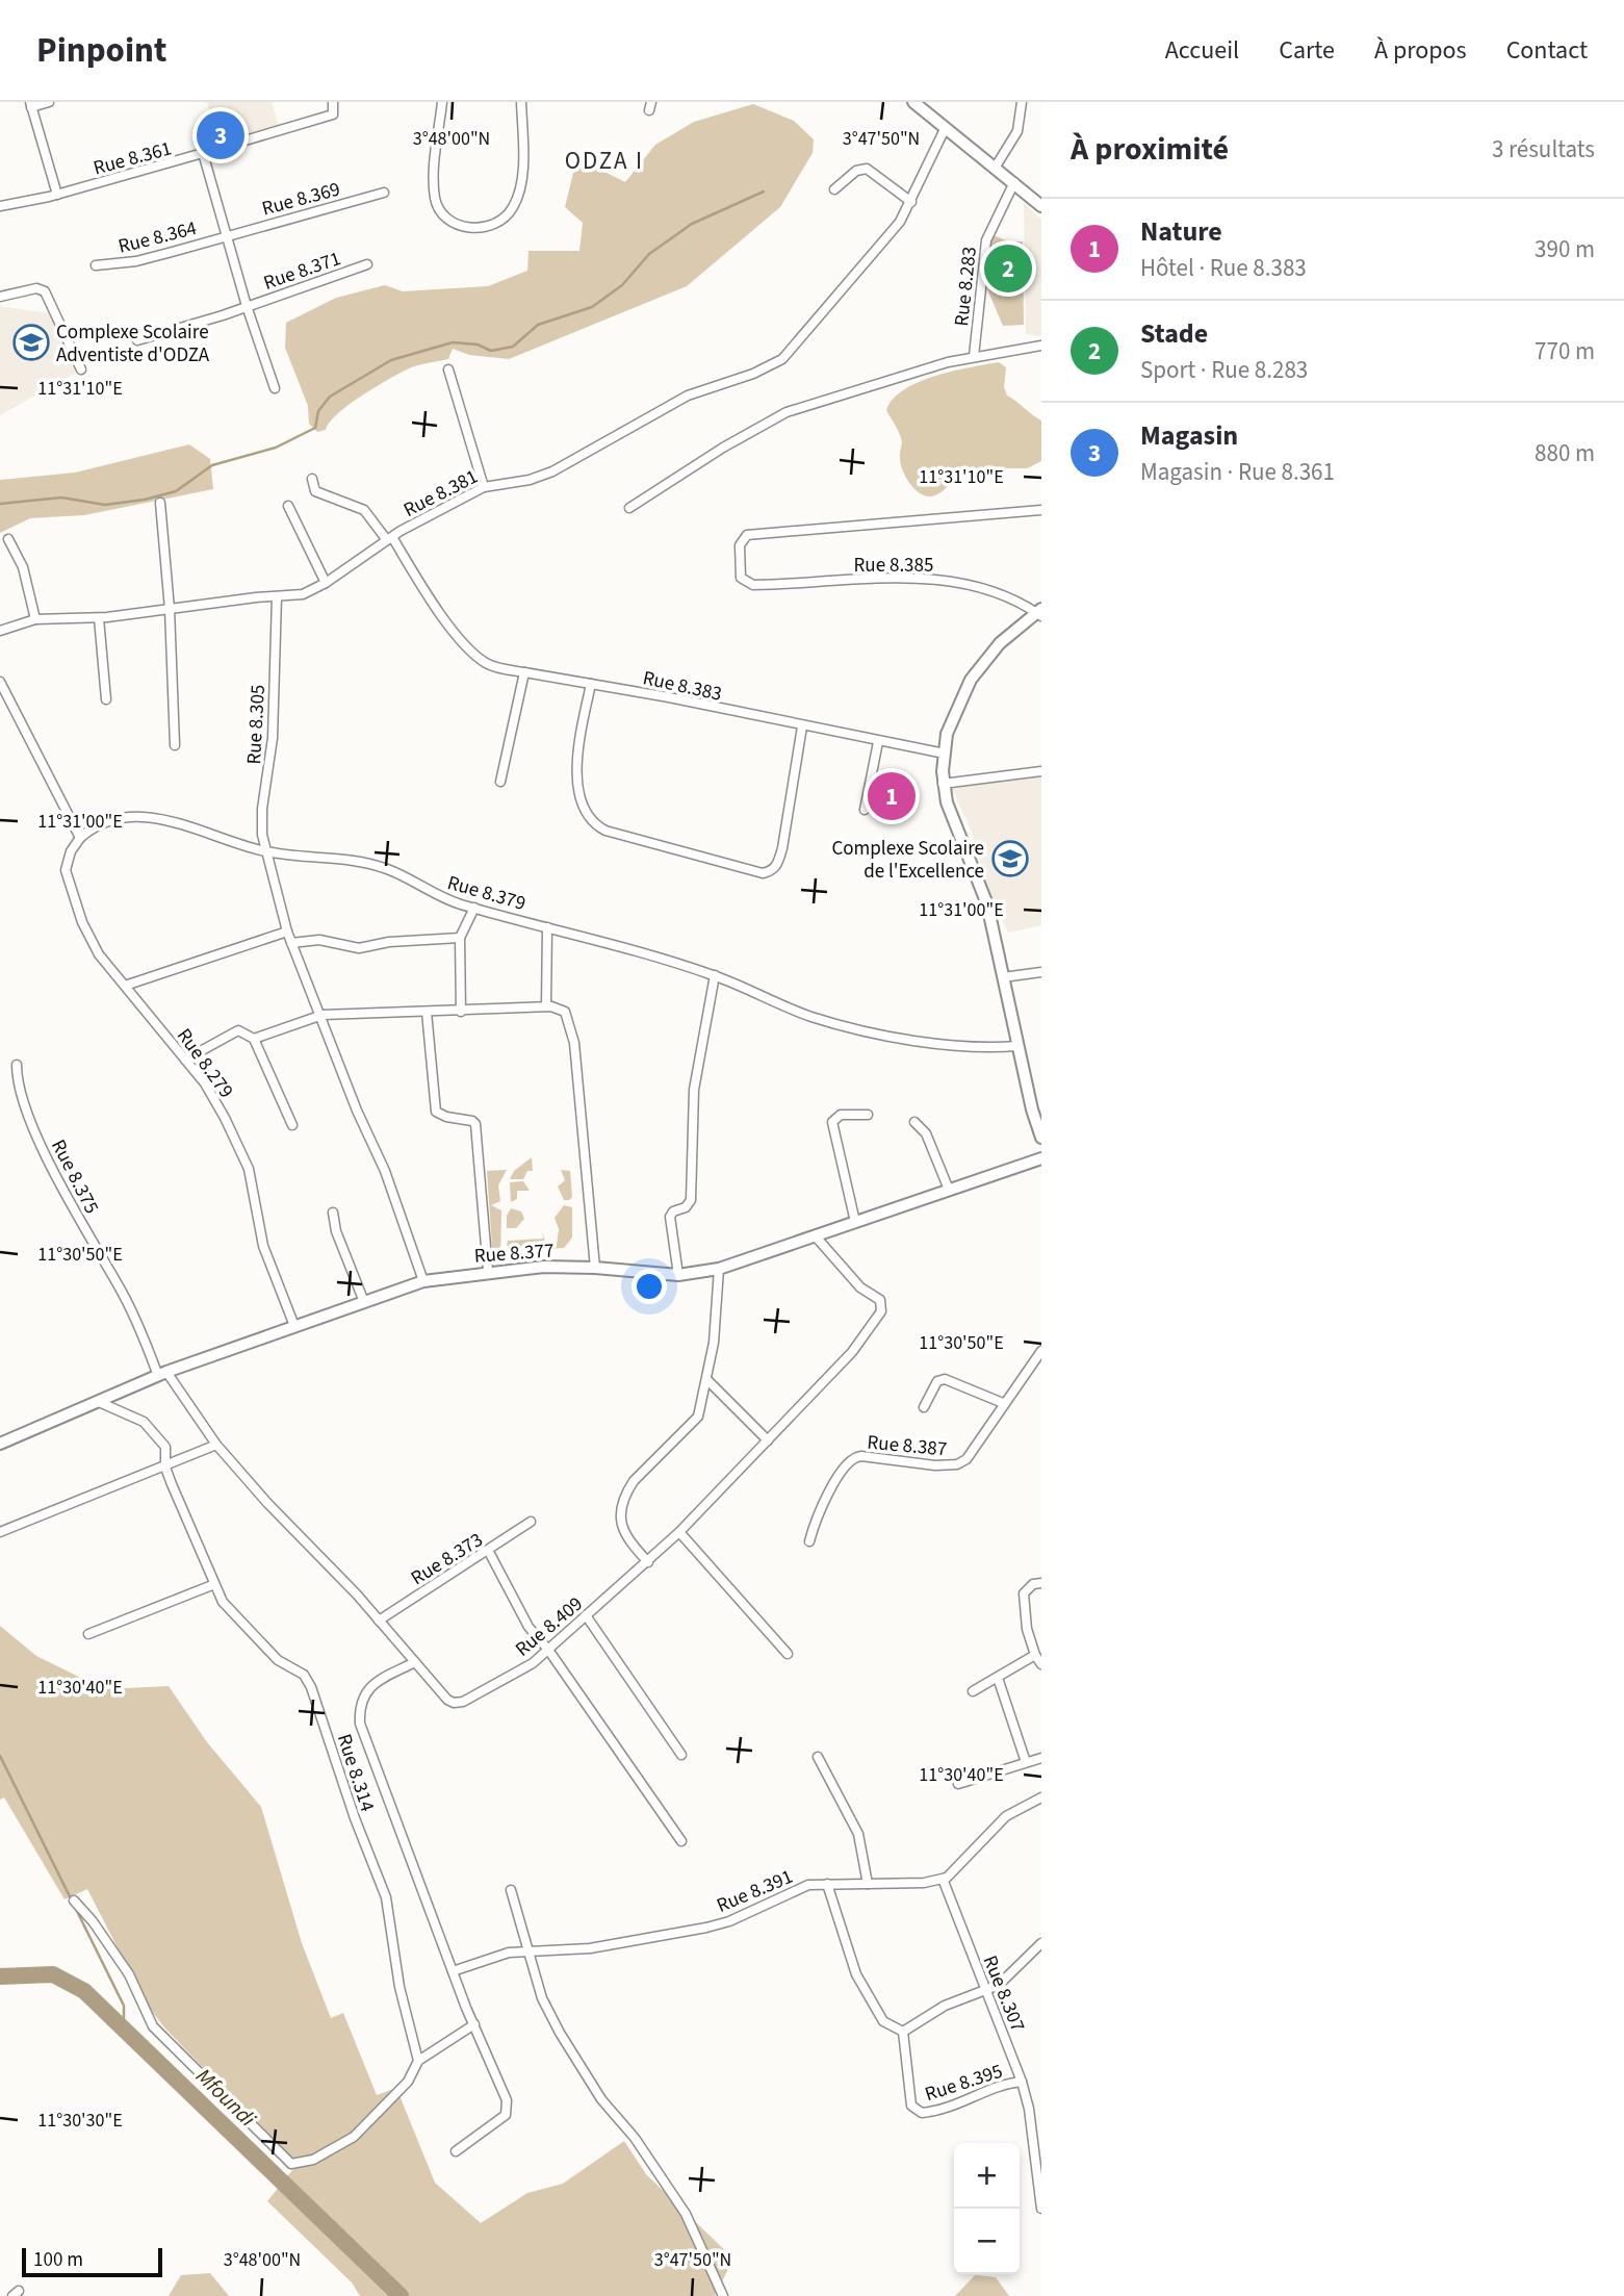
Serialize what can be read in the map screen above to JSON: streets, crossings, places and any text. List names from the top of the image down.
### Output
{
  "streets": {
    "street": [
      "Rue 8.361",
      "Rue 8.369",
      "Rue 8.364",
      "Rue 8.371",
      "Rue 8.283",
      "Rue 8.381",
      "Rue 8.385",
      "Rue 8.383",
      "Rue 8.305",
      "Rue 8.379",
      "Rue 8.279",
      "Rue 8.375",
      "Rue 8.377",
      "Rue 8.387",
      "Rue 8.373",
      "Rue 8.409",
      "Rue 8.314",
      "Rue 8.391",
      "Rue 8.307",
      "Rue 8.395"
    ]
  },
  "crossings": [
    ["Rue 8.361", "Rue 8.369"],
    ["Rue 8.361", "Rue 8.364"],
    ["Rue 8.361", "Rue 8.371"],
    ["Rue 8.369", "Rue 8.364"],
    ["Rue 8.381", "Rue 8.383"],
    ["Rue 8.381", "Rue 8.305"],
    ["Rue 8.305", "Rue 8.379"],
    ["Rue 8.305", "Rue 8.377"],
    ["Rue 8.379", "Rue 8.279"],
    ["Rue 8.279", "Rue 8.377"],
    ["Rue 8.375", "Rue 8.377"],
    ["Rue 8.375", "Rue 8.409"],
    ["Rue 8.377", "Rue 8.409"],
    ["Rue 8.377", "Rue 8.314"],
    ["Rue 8.373", "Rue 8.409"],
    ["Rue 8.391", "Rue 8.307"],
    ["Rue 8.307", "Rue 8.395"]
  ],
  "districts": ["ODZA I"],
  "water": ["Mfoundi"],
  "places": {
    "school or university": ["Complexe Scolaire Adventiste d'ODZA", "Complexe Scolaire de l'Excellence"]
  },
  "scale_bar": "100 m",
  "page": {
    "header": "Pinpoint",
    "nav": [
      "Accueil",
      "Carte",
      "À propos",
      "Contact"
    ],
    "heading": ["À proximité", "3 résultats"],
    "pins": ["3", "2", "1"],
    "list": [
      {
        "mark": "1",
        "name": "Nature",
        "note": "Hôtel · Rue 8.383",
        "value": "390 m"
      },
      {
        "mark": "2",
        "name": "Stade",
        "note": "Sport · Rue 8.283",
        "value": "770 m"
      },
      {
        "mark": "3",
        "name": "Magasin",
        "note": "Magasin · Rue 8.361",
        "value": "880 m"
      }
    ],
    "map_buttons": ["+", "−"],
    "scale": "100 m"
  },
  "coordinates": [
    "3°48'00\"N",
    "3°47'50\"N",
    "11°31'10\"E",
    "11°31'00\"E",
    "11°30'50\"E",
    "11°30'40\"E",
    "11°30'30\"E"
  ]
}
